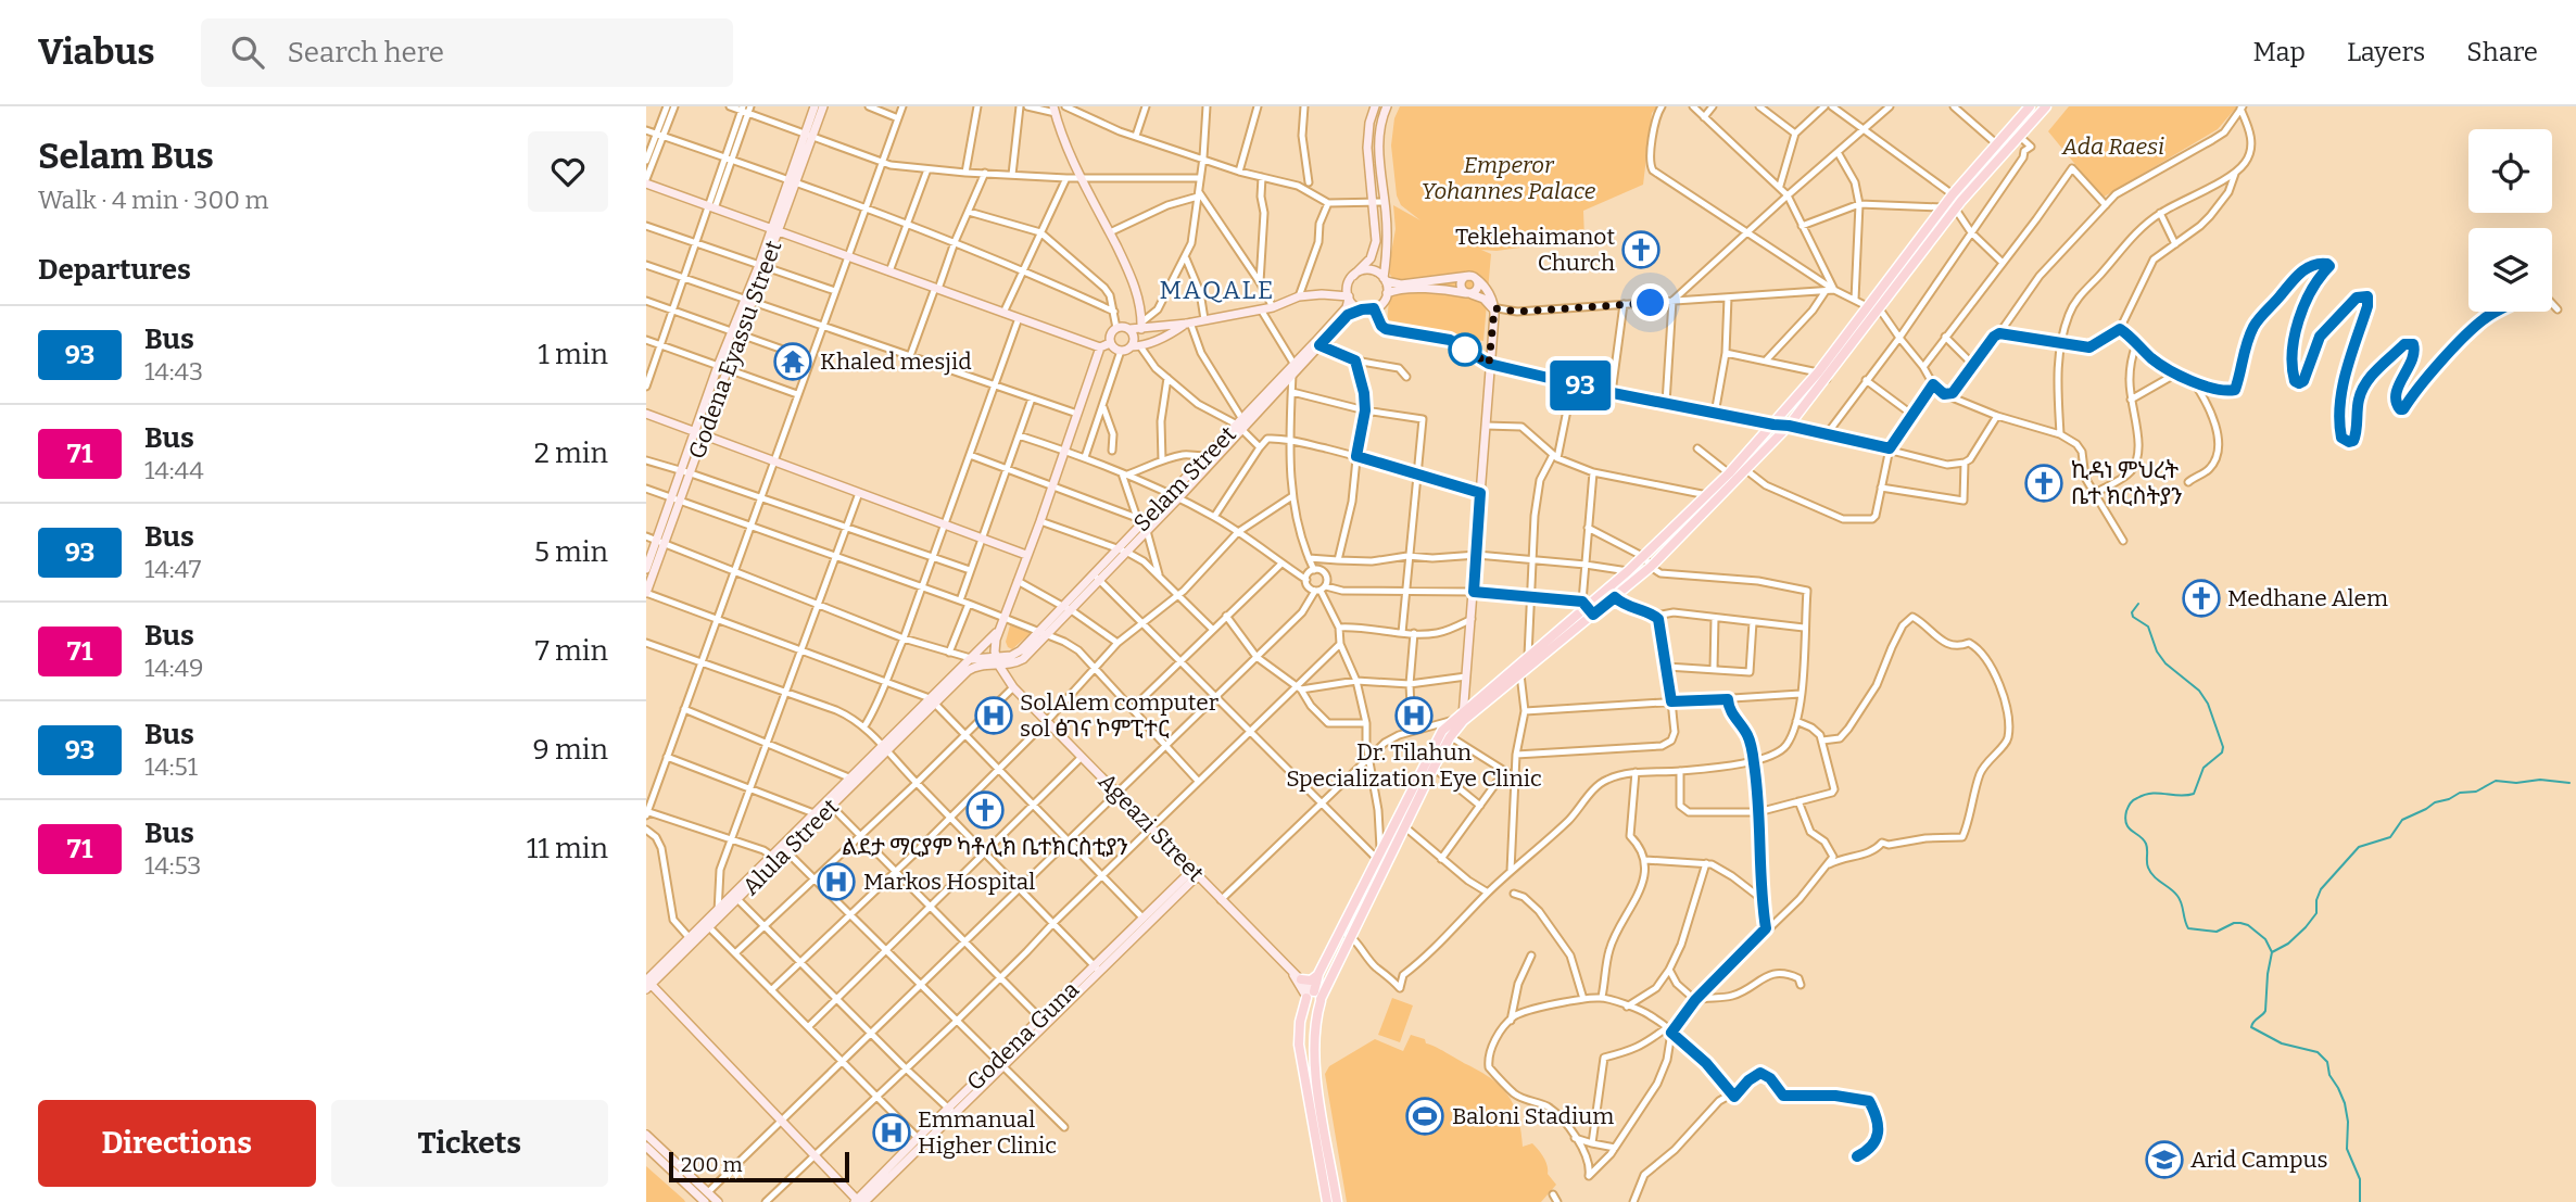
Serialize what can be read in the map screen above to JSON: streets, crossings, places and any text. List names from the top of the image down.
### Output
{
  "streets": {
    "street": [
      "Godena Eyassu Street",
      "Selam Street",
      "Ageazi Street",
      "Alula Street",
      "Godena Guna"
    ]
  },
  "crossings": [
    ["Selam Street", "Ageazi Street"],
    ["Ageazi Street", "Godena Guna"]
  ],
  "districts": ["MAQALE"],
  "parks": ["Ada Raesi", "Emperor Yohannes Palace"],
  "places": {
    "church": [
      "Teklehaimanot Church",
      "ኪዳነ ምህረት ቤተ ክርስትያን",
      "Medhane Alem",
      "ልደታ ማርያም ካቶሊክ ቤተክርስቲያን"
    ],
    "temple": ["Khaled mesjid"],
    "hospital": [
      "SolAlem computer sol ፅገና ኮምፒተር",
      "Dr. Tilahun Specialization Eye Clinic",
      "Markos Hospital",
      "Emmanual Higher Clinic"
    ],
    "sports": ["Baloni Stadium"],
    "school or university": ["Arid Campus"]
  },
  "lines": ["bus line 93"],
  "scale_bar": "200 m",
  "page": {
    "header": "Viabus",
    "search": "Search here",
    "nav": ["Map", "Layers", "Share"],
    "heading": [
      ["Selam Bus", "Walk · 4 min · 300 m"],
      "Departures"
    ],
    "on_map": "93",
    "list": [
      {
        "mark": "93",
        "name": "Bus",
        "note": "14:43",
        "value": "1 min"
      },
      {
        "mark": "71",
        "name": "Bus",
        "note": "14:44",
        "value": "2 min"
      },
      {
        "mark": "93",
        "name": "Bus",
        "note": "14:47",
        "value": "5 min"
      },
      {
        "mark": "71",
        "name": "Bus",
        "note": "14:49",
        "value": "7 min"
      },
      {
        "mark": "93",
        "name": "Bus",
        "note": "14:51",
        "value": "9 min"
      },
      {
        "mark": "71",
        "name": "Bus",
        "note": "14:53",
        "value": "11 min"
      }
    ],
    "buttons": ["Directions", "Tickets"],
    "scale": "200 m"
  }
}
